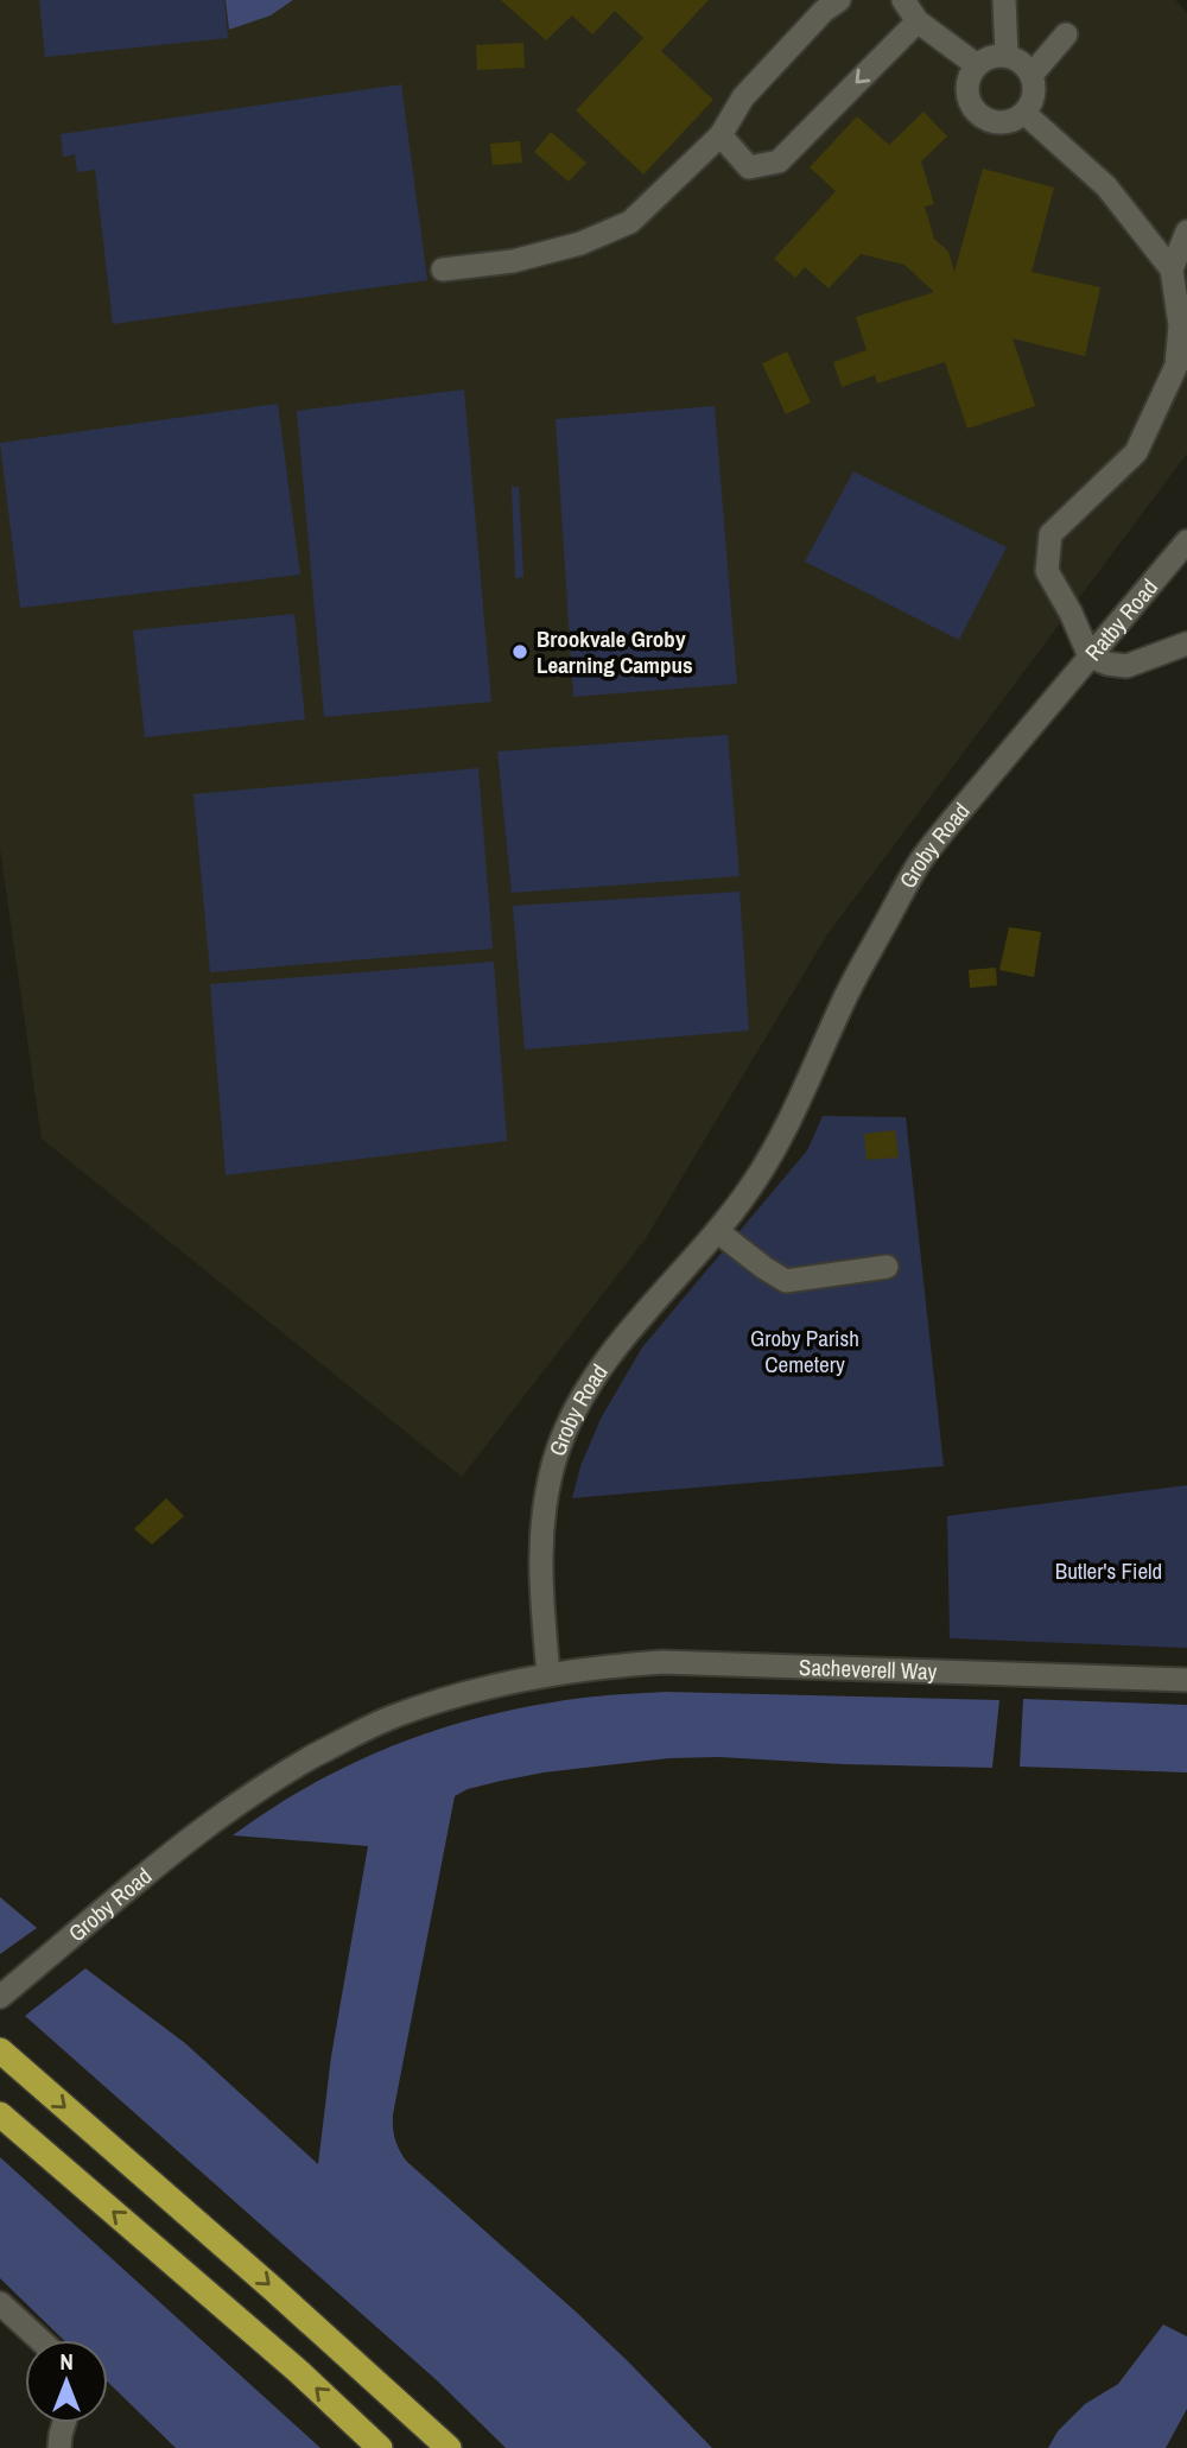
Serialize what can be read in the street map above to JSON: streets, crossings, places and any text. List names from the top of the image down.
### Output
{
  "streets": {
    "street": ["Ratby Road", "Groby Road", "Sacheverell Way"]
  },
  "crossings": [
    ["Ratby Road", "Groby Road"],
    ["Groby Road", "Sacheverell Way"]
  ],
  "parks": ["Groby Parish Cemetery", "Butler's Field"],
  "places": ["Brookvale Groby Learning Campus"],
  "north": "top"
}
